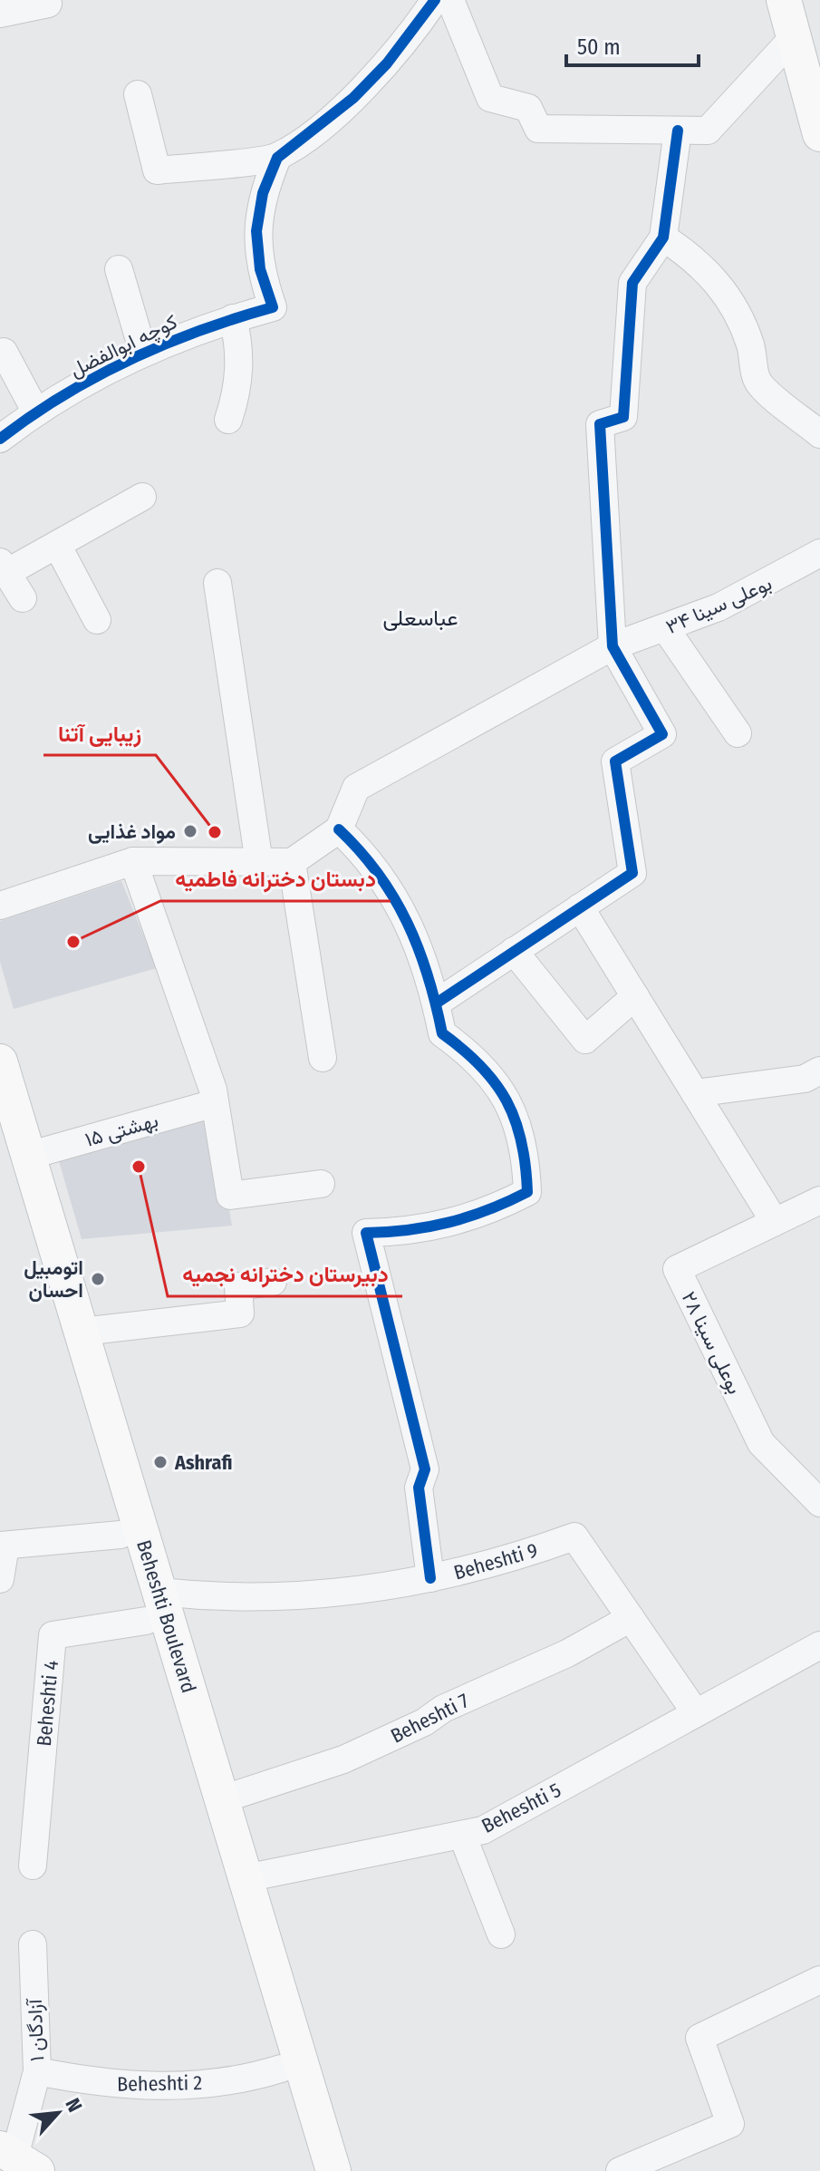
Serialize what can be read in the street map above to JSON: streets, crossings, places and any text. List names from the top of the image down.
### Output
{
  "streets": {
    "main road": ["Beheshti Boulevard"],
    "street": [
      "کوچه ابوالفضل",
      "بوعلی سینا ۳۴",
      "بهشتی ۱۵",
      "بوعلی سینا ۲۸",
      "Beheshti 9",
      "Beheshti 4",
      "Beheshti 7",
      "Beheshti 5",
      "آزادگان ۱",
      "Beheshti 2"
    ]
  },
  "crossings": [
    ["بهشتی ۱۵", "Beheshti Boulevard"],
    ["Beheshti 9", "Beheshti Boulevard"],
    ["Beheshti 9", "Beheshti 4"],
    ["Beheshti 9", "Beheshti 7"],
    ["Beheshti 9", "Beheshti 5"],
    ["Beheshti Boulevard", "Beheshti 4"],
    ["Beheshti Boulevard", "Beheshti 7"],
    ["Beheshti Boulevard", "Beheshti 5"],
    ["Beheshti Boulevard", "Beheshti 2"],
    ["آزادگان ۱", "Beheshti 2"]
  ],
  "districts": ["عباسعلی"],
  "places": [
    "مواد غذایی",
    "زیبایی آتنا",
    "دبستان دخترانه فاطمیه",
    "دبیرستان دخترانه نجمیه",
    "اتومبیل احسان",
    "Ashrafi"
  ],
  "scale_bar": "50 m",
  "north": "top right"
}
